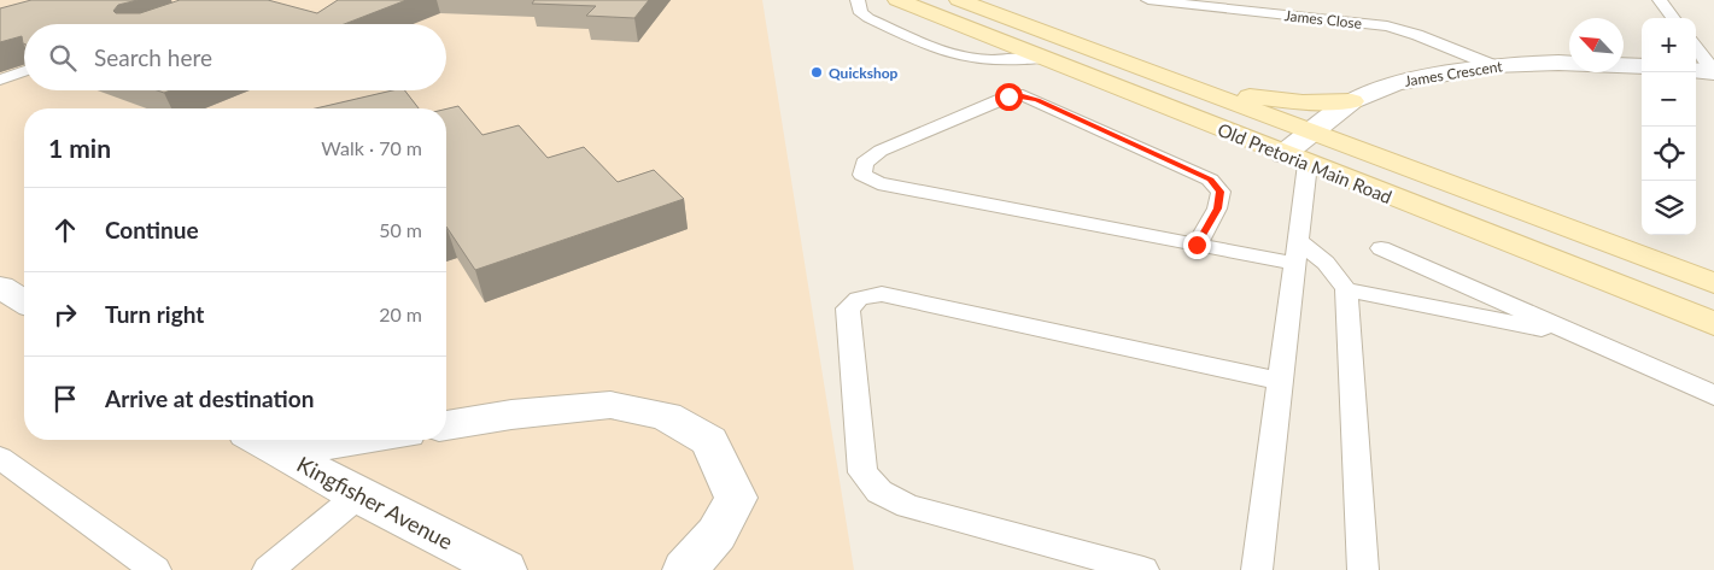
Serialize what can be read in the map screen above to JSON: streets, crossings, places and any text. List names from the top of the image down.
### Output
{
  "streets": {
    "main road": ["Old Pretoria Main Road"],
    "street": ["James Crescent", "Kingfisher Avenue"],
    "lane": ["James Close"]
  },
  "crossings": [
    ["James Close", "James Crescent"],
    ["James Crescent", "Old Pretoria Main Road"]
  ],
  "places": ["Quickshop"],
  "north": "top left",
  "page": {
    "map_buttons": ["+", "−"],
    "search": "Search here",
    "heading": ["1 min", "Walk · 70 m"],
    "list": [
      ["Continue", "50 m"],
      ["Turn right", "20 m"],
      "Arrive at destination"
    ]
  }
}
